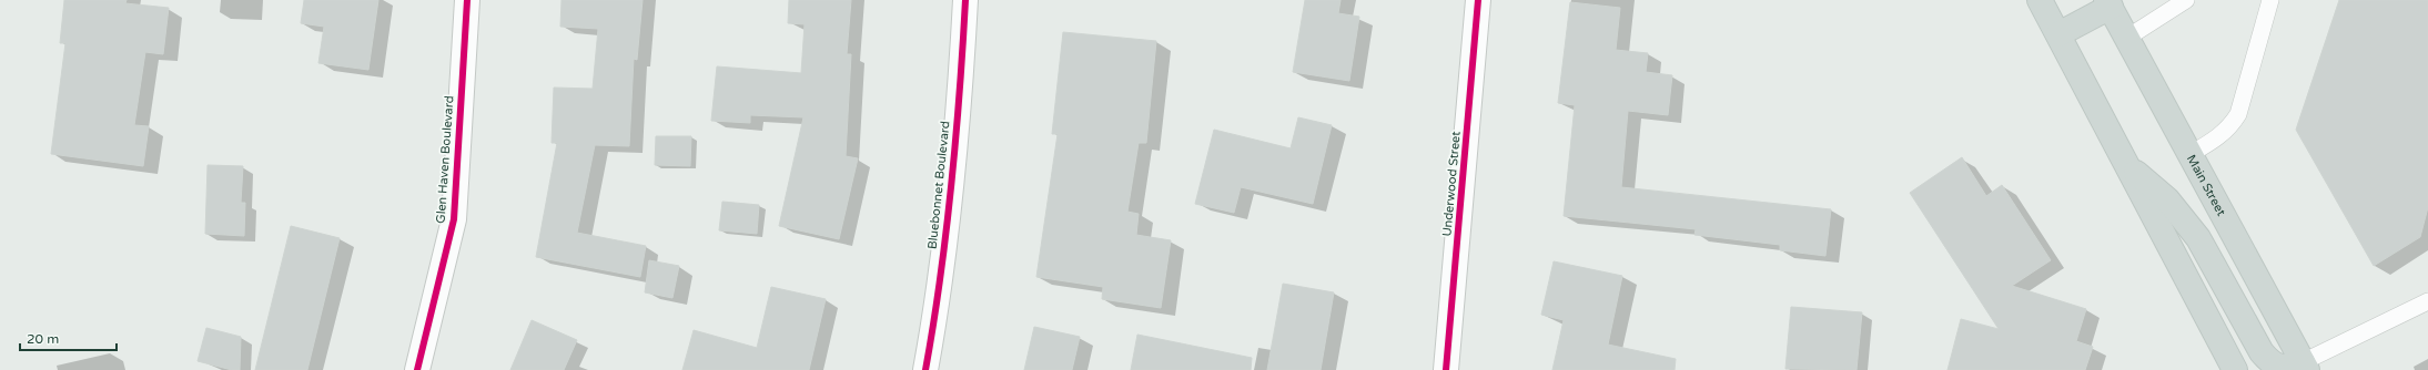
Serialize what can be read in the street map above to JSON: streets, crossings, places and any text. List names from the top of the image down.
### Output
{
  "streets": {
    "main road": ["Main Street"],
    "street": ["Glen Haven Boulevard", "Underwood Street", "Bluebonnet Boulevard"]
  },
  "scale_bar": "20 m"
}
